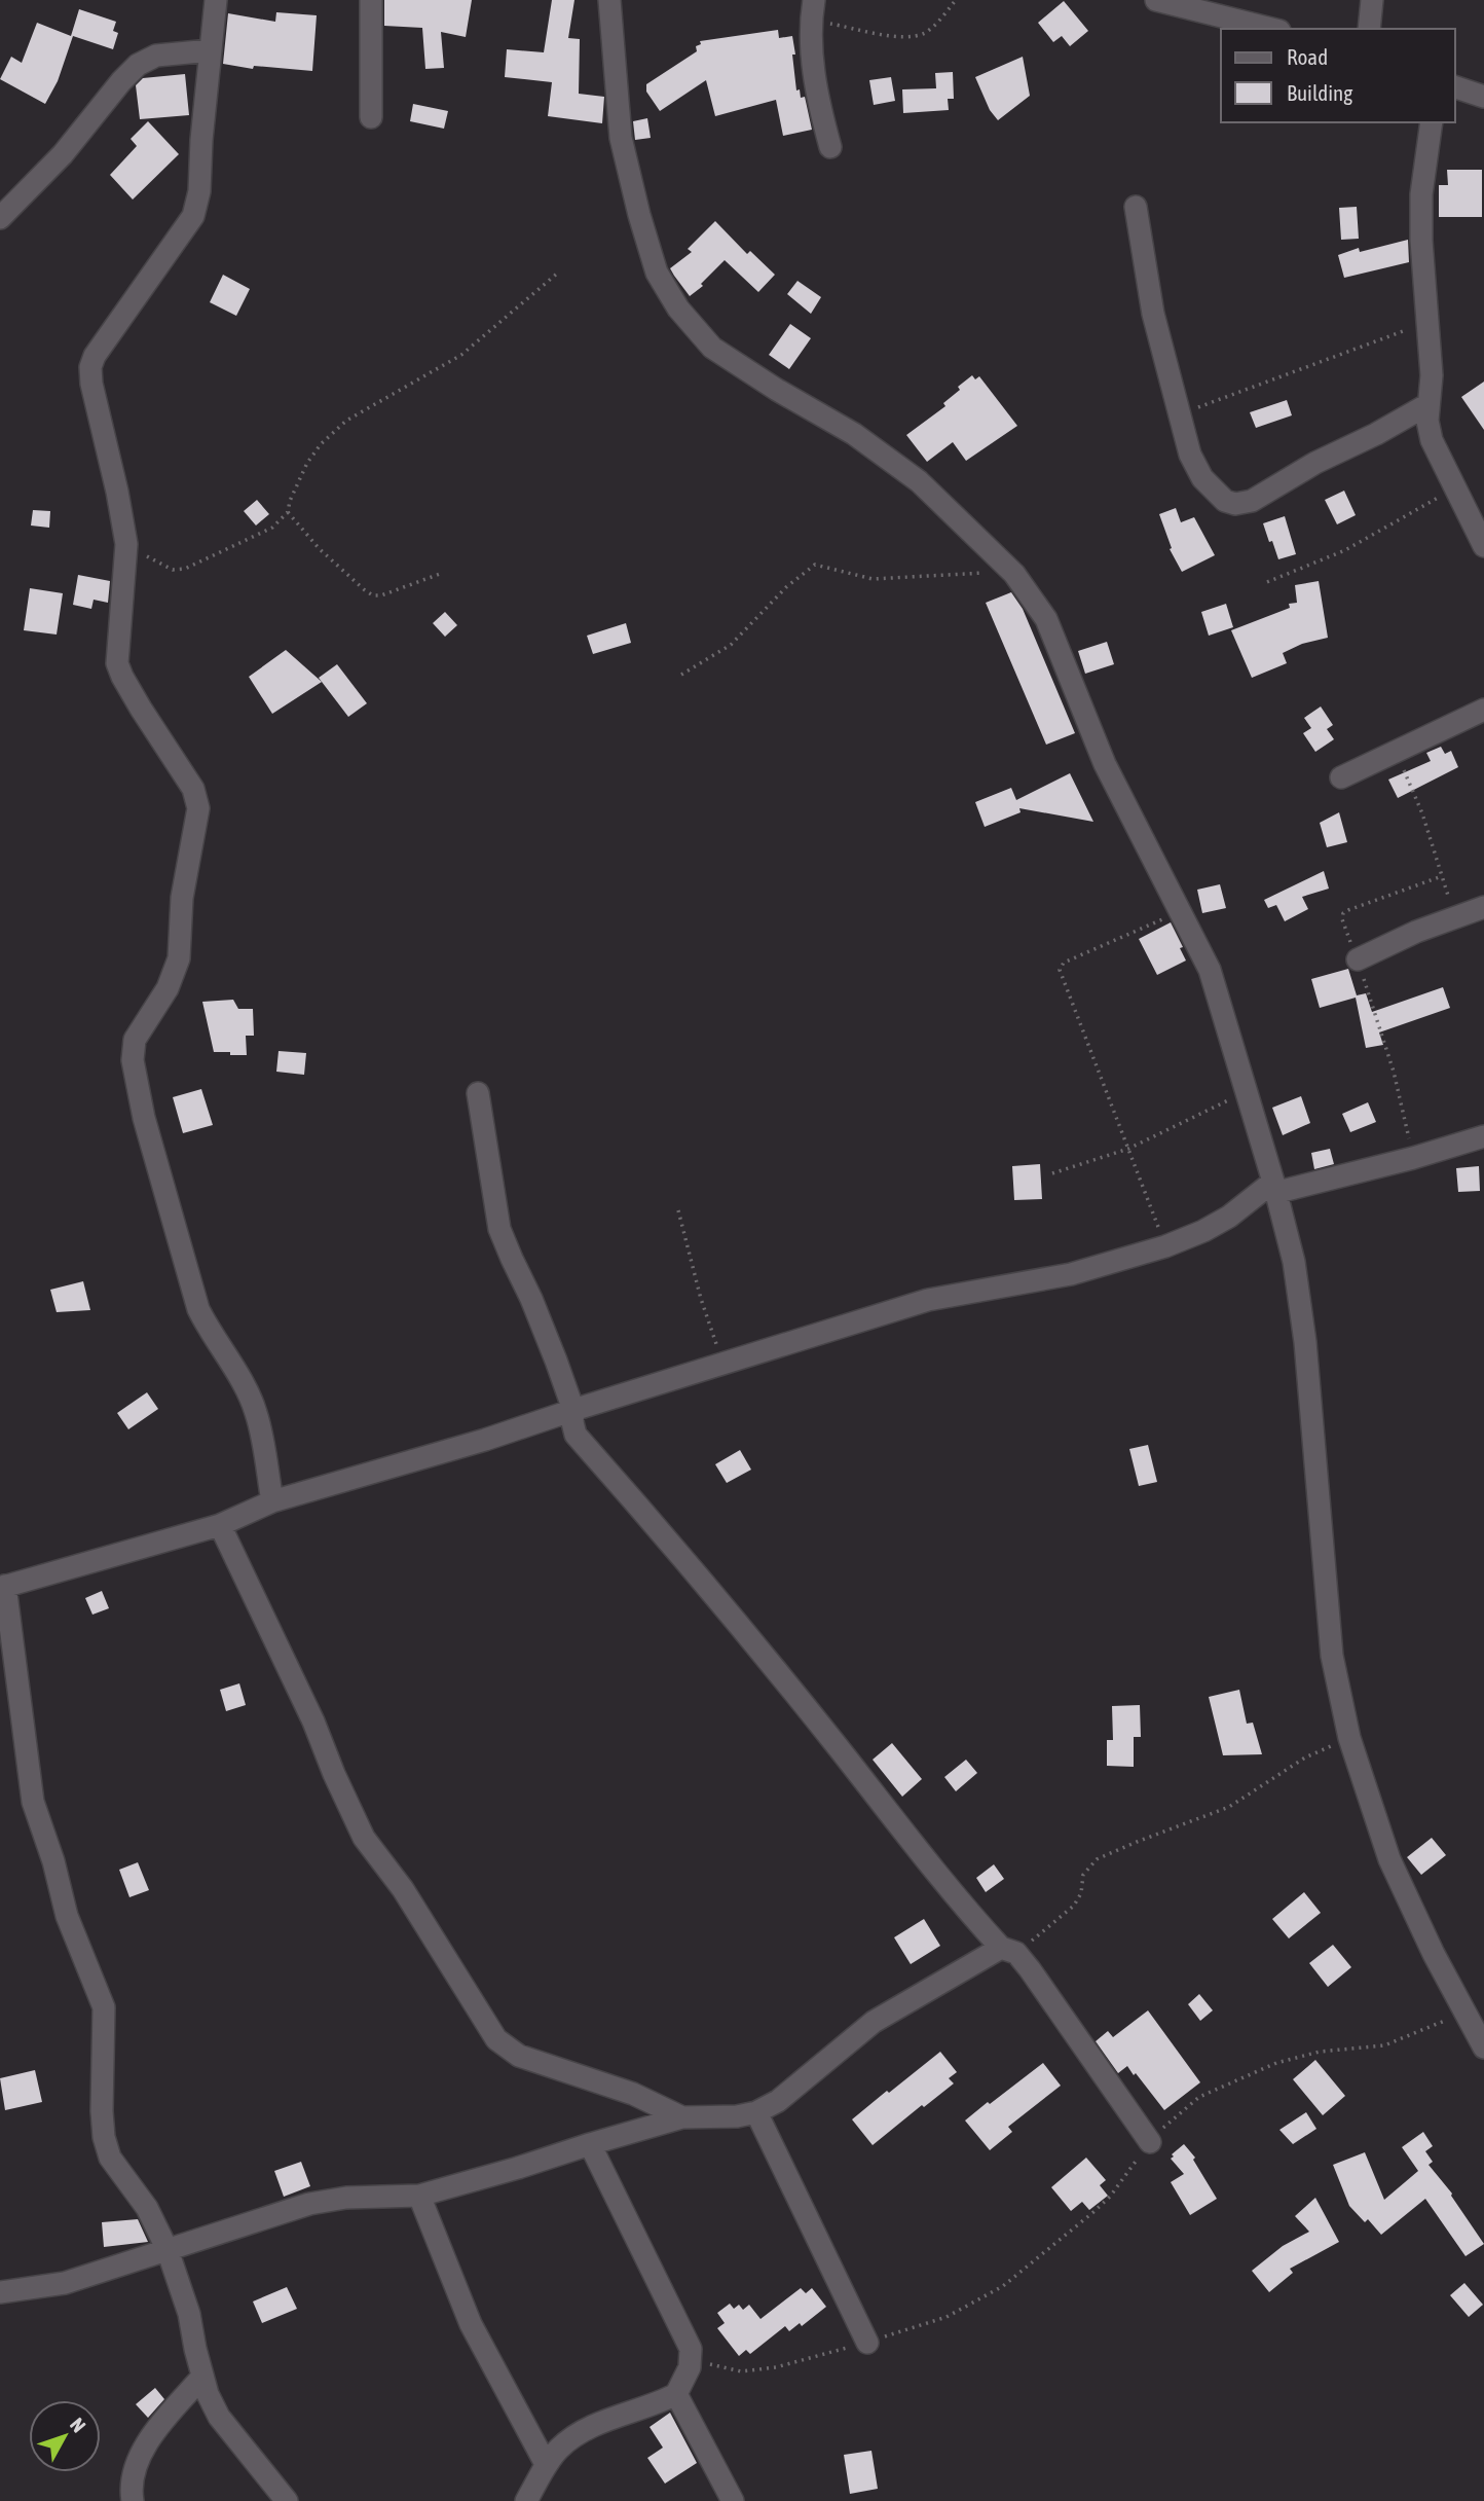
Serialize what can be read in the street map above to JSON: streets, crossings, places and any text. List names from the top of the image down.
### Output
{
  "legend": ["Road", "Building"],
  "north": "top right"
}
